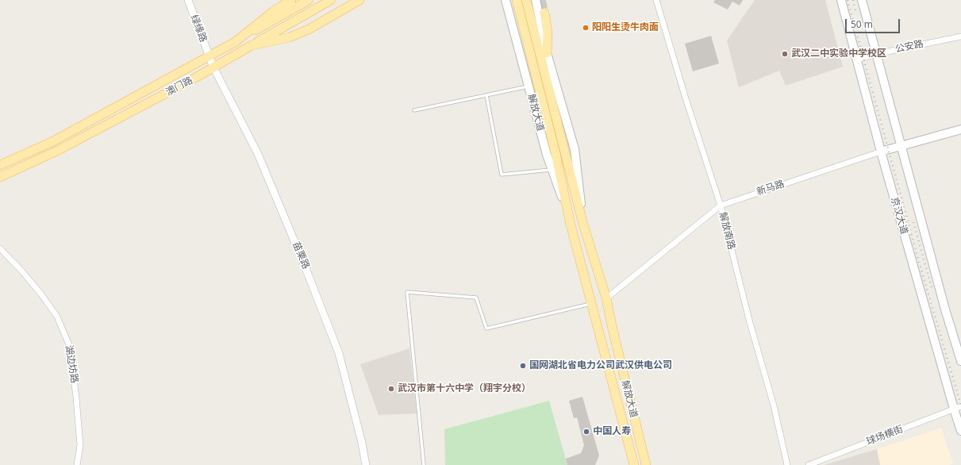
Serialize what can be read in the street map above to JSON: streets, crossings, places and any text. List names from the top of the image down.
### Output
{
  "streets": {
    "main road": [
      "澳门路",
      "解放大道",
      "新马路",
      "京汉大道"
    ],
    "street": [
      "绿缘路",
      "公安路",
      "解放南路",
      "苗栗路",
      "湖边坊路",
      "球场横街"
    ]
  },
  "crossings": [
    ["绿缘路", "澳门路"],
    ["绿缘路", "苗栗路"],
    ["公安路", "京汉大道"],
    ["澳门路", "苗栗路"],
    ["解放大道", "新马路"],
    ["新马路", "京汉大道"],
    ["新马路", "解放南路"],
    ["京汉大道", "球场横街"]
  ],
  "places": [
    "阳阳生烫牛肉面",
    "武汉二中实验中学校区",
    "国网湖北省电力公司武汉供电公司",
    "武汉市第十六中学（翔宇分校）",
    "中国人寿"
  ],
  "scale_bar": "50 m"
}
